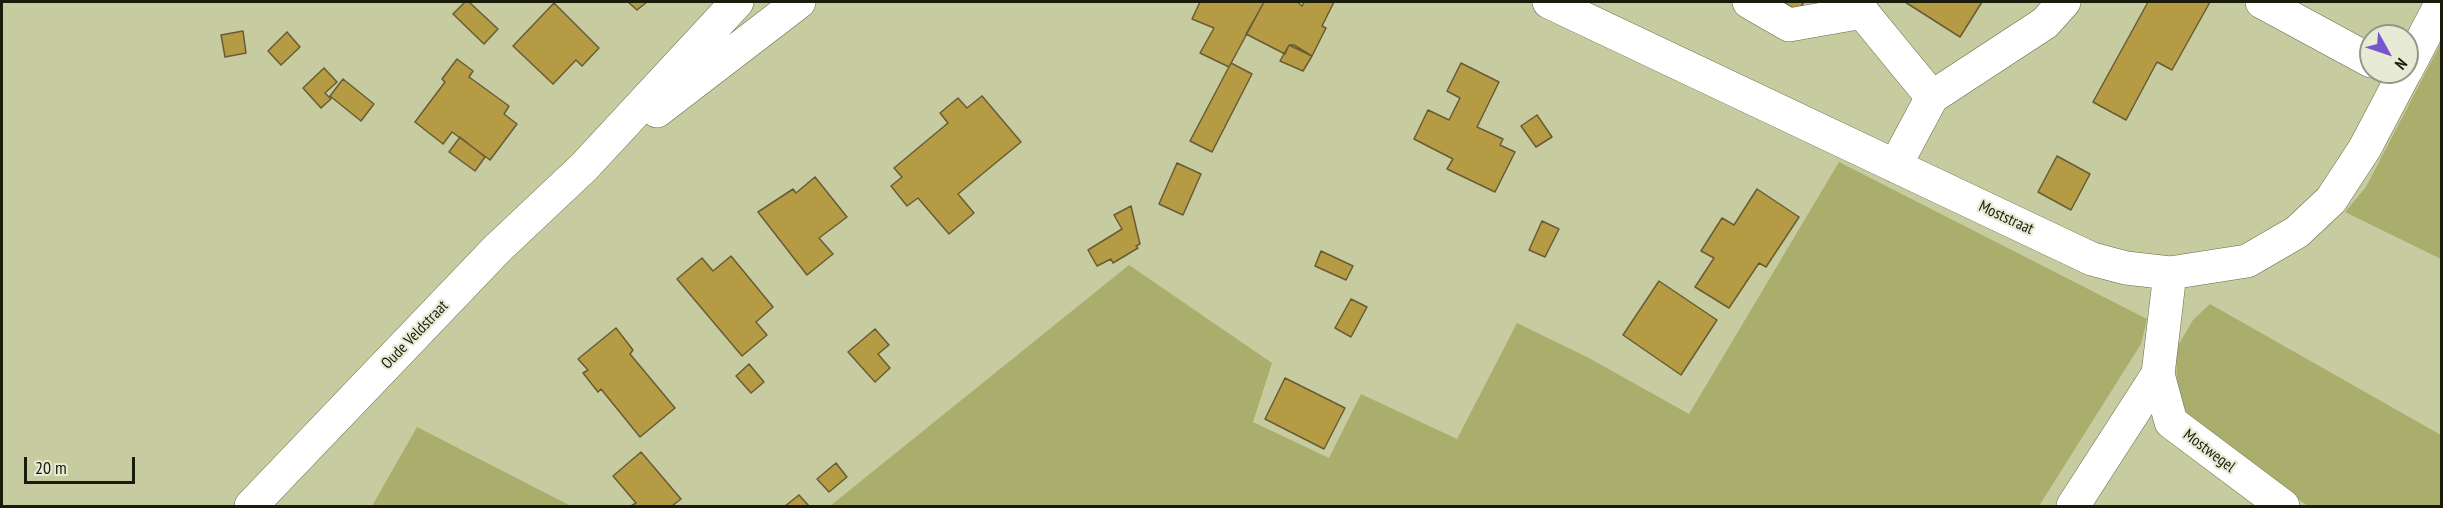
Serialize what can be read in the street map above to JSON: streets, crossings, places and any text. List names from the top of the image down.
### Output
{
  "streets": {
    "street": ["Moststraat", "Oude Veldstraat", "Mostwegel"]
  },
  "crossings": [
    ["Moststraat", "Mostwegel"]
  ],
  "scale_bar": "20 m",
  "north": "bottom right"
}
